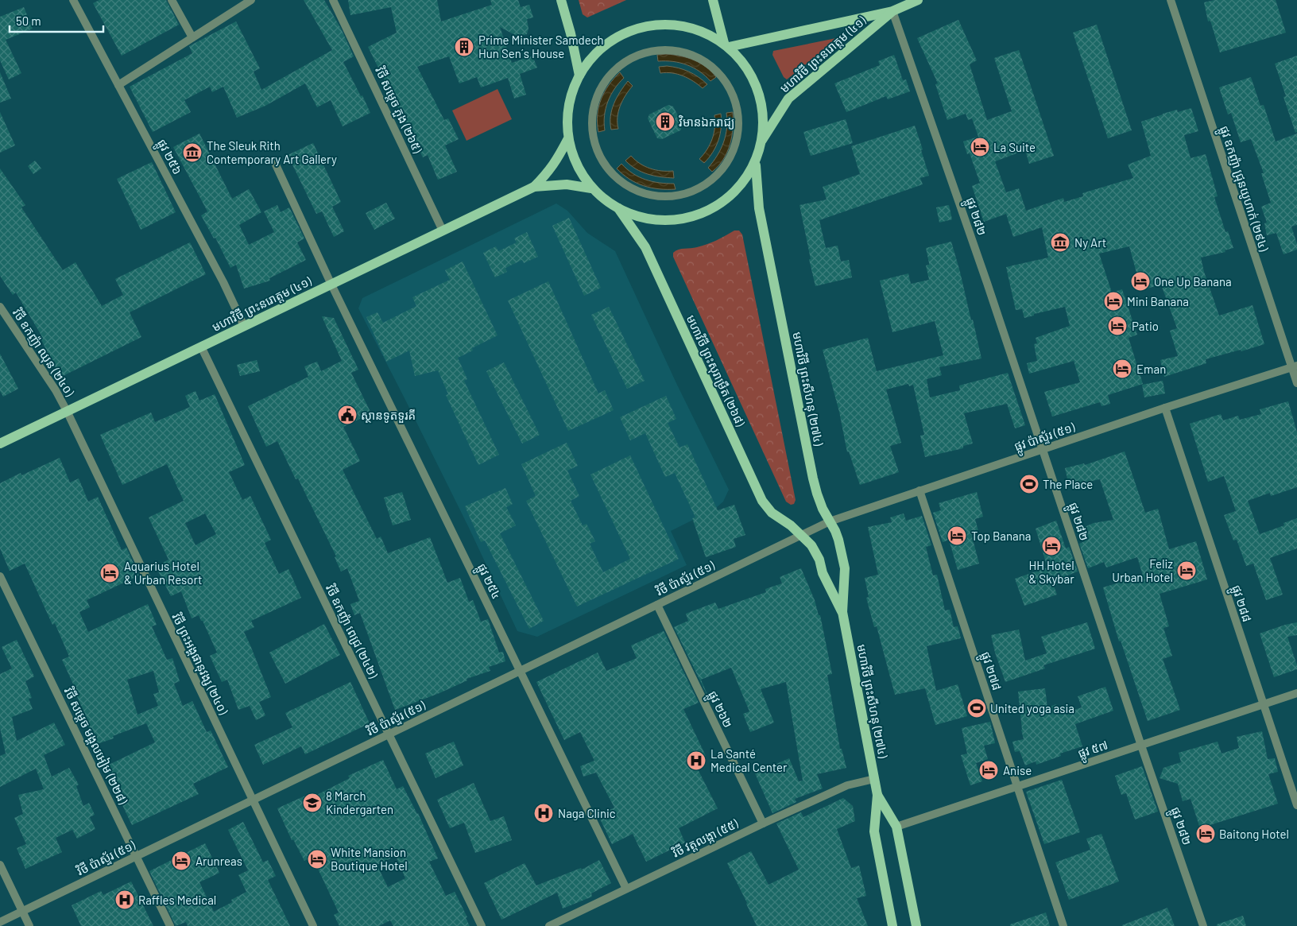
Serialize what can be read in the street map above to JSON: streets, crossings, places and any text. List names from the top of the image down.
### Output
{
  "streets": {
    "main road": ["មហាវិថី ព្រះនរោត្តម (៤១)", "មហាវិថី ព្រះសុរាម្រឹត (២៦៨)", "មហាវិថី ព្រះសីហនុ (២៧៤)"],
    "street": [
      "វិថី សម្តេច ភួង (២៦៥)",
      "ផ្លូវ ២៥៦",
      "ផ្លូវ ឧកញ៉ា ជ្រុនយូហាក់ (២៩៤)",
      "ផ្លូវ ២៨២",
      "វិថី ឧកញ៉ា ឈុន (២៤០)",
      "ផ្លូវ ប៉ាស្ទ័រ (៥១)",
      "វិថី ប៉ាស្ទ័រ (៥១)",
      "ផ្លូវ ២៥៤",
      "ផ្លូវ ២៨៨",
      "វិថី ឧកញ៉ា ពេជ្រ (២៤២)",
      "វិថី ព្រះអង្គផានុវង្ស (២៤០)",
      "ផ្លូវ ២៧៨",
      "ផ្លូវ ២៦២",
      "វិថី សម្តេច មង្គលអៀម (២២៨)",
      "ផ្លូវ ៥៧",
      "វិថី វត្តលង្កា (៥៥)"
    ]
  },
  "crossings": [
    ["មហាវិថី ព្រះនរោត្តម (៤១)", "វិថី សម្តេច ភួង (២៦៥)"],
    ["មហាវិថី ព្រះនរោត្តម (៤១)", "ផ្លូវ ២៥៦"],
    ["មហាវិថី ព្រះនរោត្តម (៤១)", "ផ្លូវ ២៨២"],
    ["មហាវិថី ព្រះនរោត្តម (៤១)", "វិថី ឧកញ៉ា ឈុន (២៤០)"],
    ["មហាវិថី ព្រះនរោត្តម (៤១)", "ផ្លូវ ២៥៤"],
    ["មហាវិថី ព្រះនរោត្តម (៤១)", "វិថី ឧកញ៉ា ពេជ្រ (២៤២)"],
    ["មហាវិថី ព្រះនរោត្តម (៤១)", "វិថី ព្រះអង្គផានុវង្ស (២៤០)"],
    ["ផ្លូវ ឧកញ៉ា ជ្រុនយូហាក់ (២៩៤)", "ផ្លូវ ប៉ាស្ទ័រ (៥១)"],
    ["ផ្លូវ ២៨២", "ផ្លូវ ប៉ាស្ទ័រ (៥១)"],
    ["ផ្លូវ ២៨២", "ផ្លូវ ៥៧"],
    ["វិថី ឧកញ៉ា ឈុន (២៤០)", "វិថី ព្រះអង្គផានុវង្ស (២៤០)"],
    ["មហាវិថី ព្រះសុរាម្រឹត (២៦៨)", "មហាវិថី ព្រះសីហនុ (២៧៤)"],
    ["មហាវិថី ព្រះសុរាម្រឹត (២៦៨)", "ផ្លូវ ប៉ាស្ទ័រ (៥១)"],
    ["មហាវិថី ព្រះសុរាម្រឹត (២៦៨)", "វិថី ប៉ាស្ទ័រ (៥១)"],
    ["មហាវិថី ព្រះសីហនុ (២៧៤)", "ផ្លូវ ប៉ាស្ទ័រ (៥១)"],
    ["មហាវិថី ព្រះសីហនុ (២៧៤)", "វិថី ប៉ាស្ទ័រ (៥១)"],
    ["មហាវិថី ព្រះសីហនុ (២៧៤)", "ផ្លូវ ៥៧"],
    ["មហាវិថី ព្រះសីហនុ (២៧៤)", "វិថី វត្តលង្កា (៥៥)"],
    ["ផ្លូវ ប៉ាស្ទ័រ (៥១)", "វិថី ប៉ាស្ទ័រ (៥១)"],
    ["ផ្លូវ ប៉ាស្ទ័រ (៥១)", "ផ្លូវ ២៨៨"],
    ["ផ្លូវ ប៉ាស្ទ័រ (៥១)", "ផ្លូវ ២៧៨"],
    ["វិថី ប៉ាស្ទ័រ (៥១)", "ផ្លូវ ២៥៤"],
    ["វិថី ប៉ាស្ទ័រ (៥១)", "វិថី ឧកញ៉ា ពេជ្រ (២៤២)"],
    ["វិថី ប៉ាស្ទ័រ (៥១)", "វិថី ព្រះអង្គផានុវង្ស (២៤០)"],
    ["វិថី ប៉ាស្ទ័រ (៥១)", "ផ្លូវ ២៦២"],
    ["វិថី ប៉ាស្ទ័រ (៥១)", "វិថី សម្តេច មង្គលអៀម (២២៨)"],
    ["ផ្លូវ ២៥៤", "វិថី វត្តលង្កា (៥៥)"],
    ["ផ្លូវ ២៨៨", "ផ្លូវ ៥៧"],
    ["ផ្លូវ ២៧៨", "ផ្លូវ ៥៧"],
    ["ផ្លូវ ២៦២", "វិថី វត្តលង្កា (៥៥)"]
  ],
  "places": {
    "building": ["Prime Minister Samdech Hun Sen´s House", "វិមានឯករាជ្យ"],
    "hotel": [
      "La Suite",
      "One Up Banana",
      "Mini Banana",
      "Patio",
      "Eman",
      "Top Banana",
      "HH Hotel & Skybar",
      "Feliz Urban Hotel",
      "Aquarius Hotel & Urban Resort",
      "Anise",
      "Baitong Hotel",
      "White Mansion Boutique Hotel",
      "Arunreas"
    ],
    "museum": ["The Sleuk Rith Contemporary Art Gallery", "Ny Art"],
    "public building": ["ស្ថានទូតទួរគី"],
    "sports": ["The Place", "United yoga asia"],
    "hospital": ["La Santé Medical Center", "Naga Clinic", "Raffles Medical"],
    "school or university": ["8 March Kindergarten"]
  },
  "scale_bar": "50 m"
}
